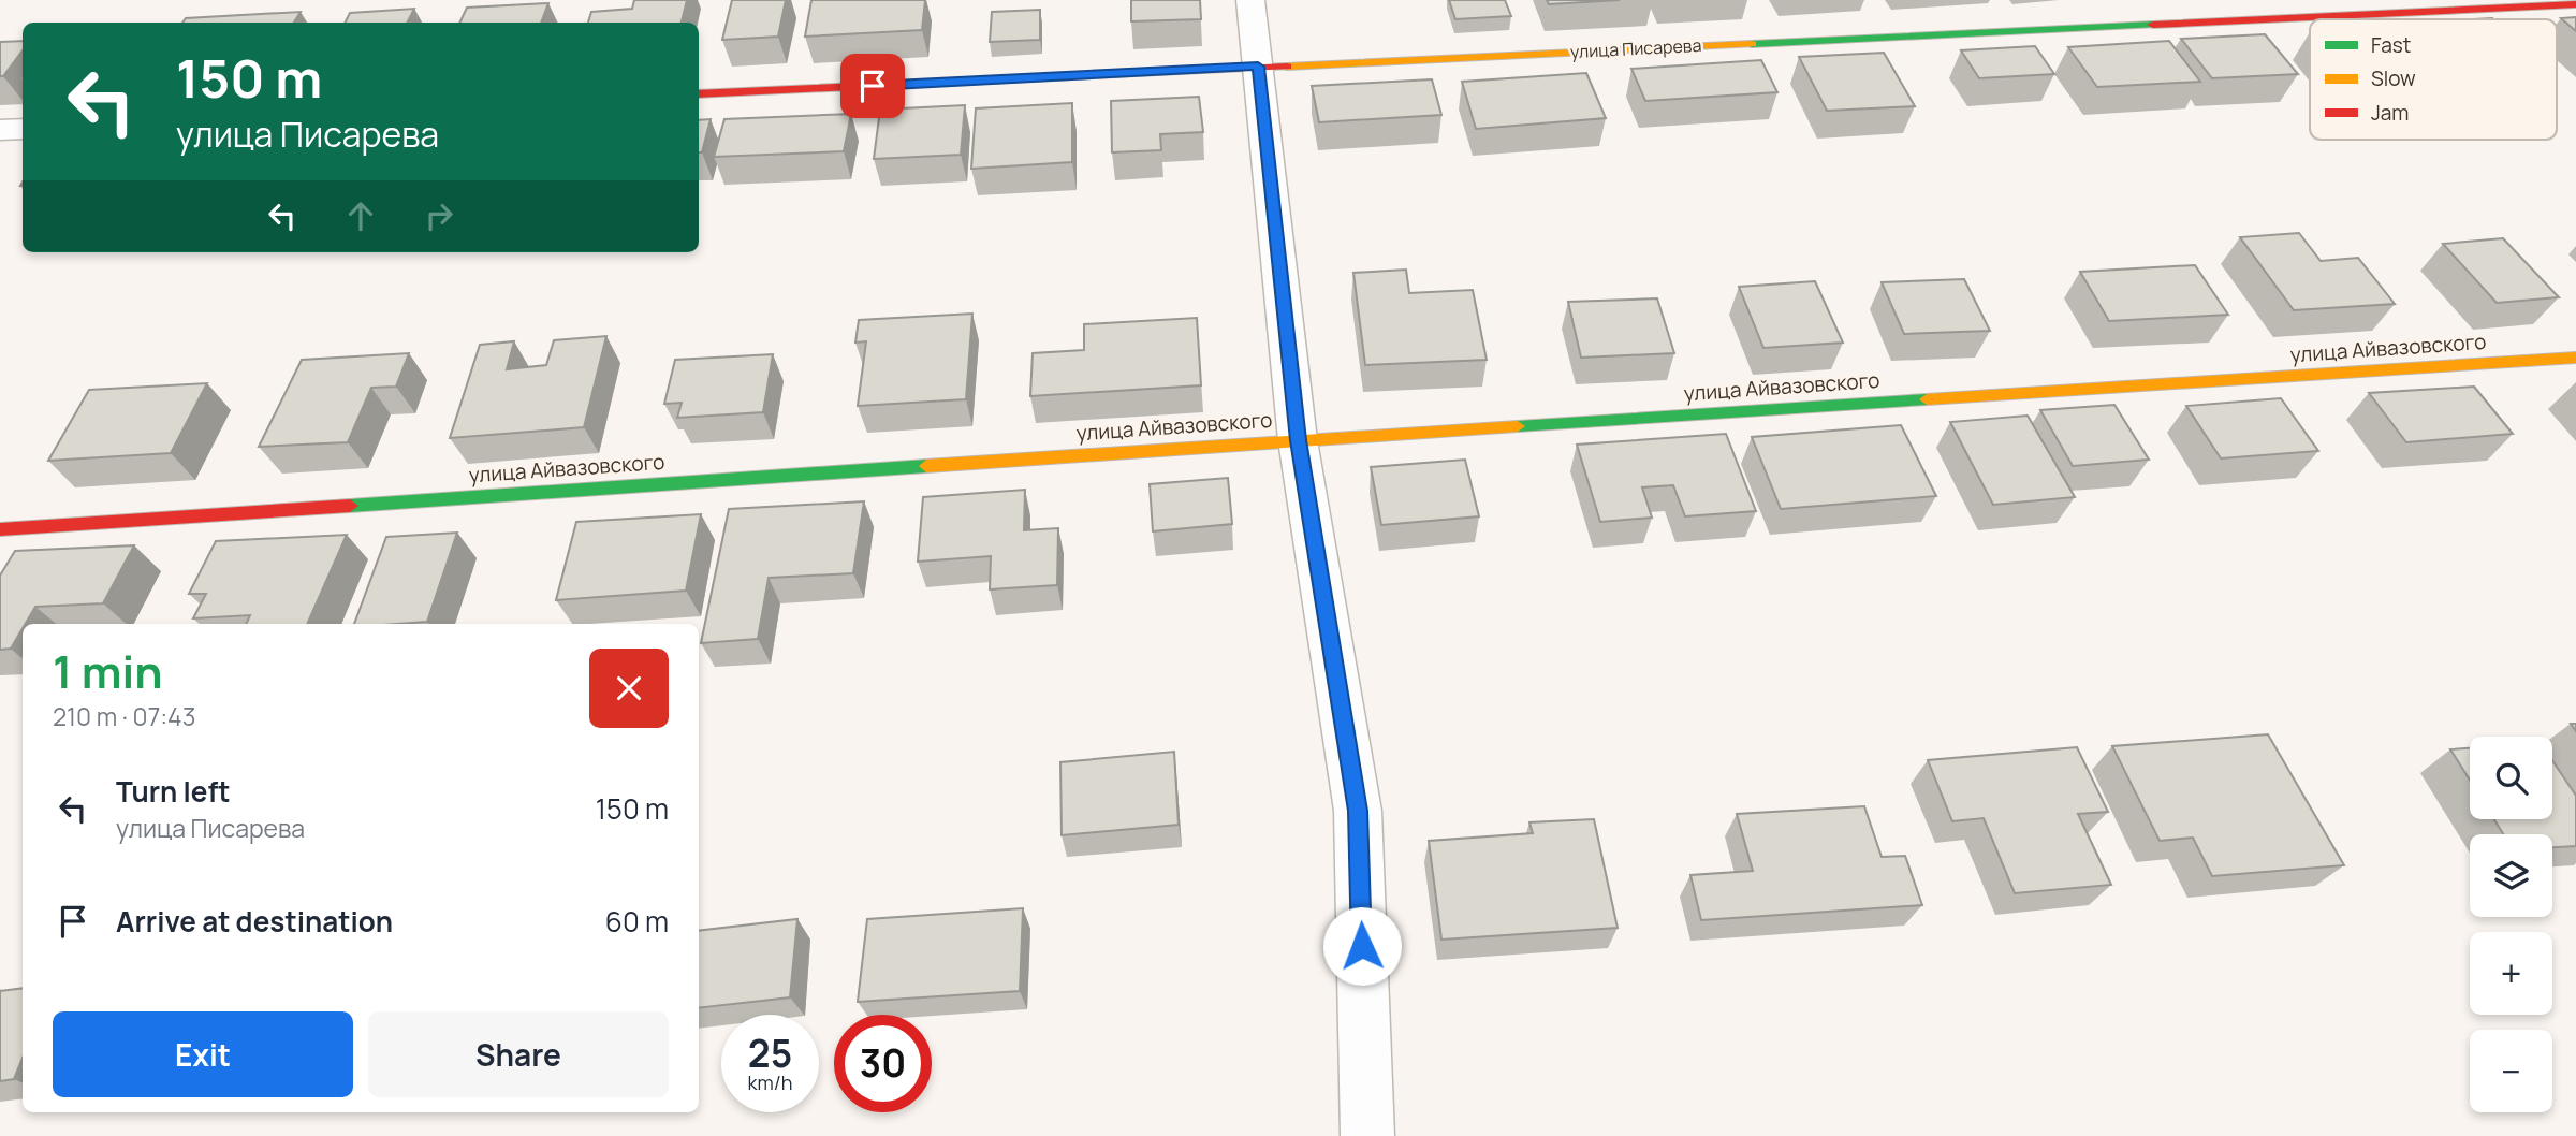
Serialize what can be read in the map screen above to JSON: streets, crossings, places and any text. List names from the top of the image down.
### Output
{
  "streets": {
    "street": ["улица Писарева", "улица Айвазовского"]
  },
  "legend": ["Fast", "Slow", "Jam"],
  "page": {
    "turn": ["150 m", "улица Писарева"],
    "heading": ["1 min", "210 m · 07:43"],
    "map_buttons": ["+", "−"],
    "list": [
      {
        "name": "Turn left",
        "note": "улица Писарева",
        "value": "150 m"
      },
      {
        "name": "Arrive at destination",
        "value": "60 m"
      }
    ],
    "buttons": ["Exit", "Share"],
    "speed": "25 km/h",
    "limit": "30"
  }
}
